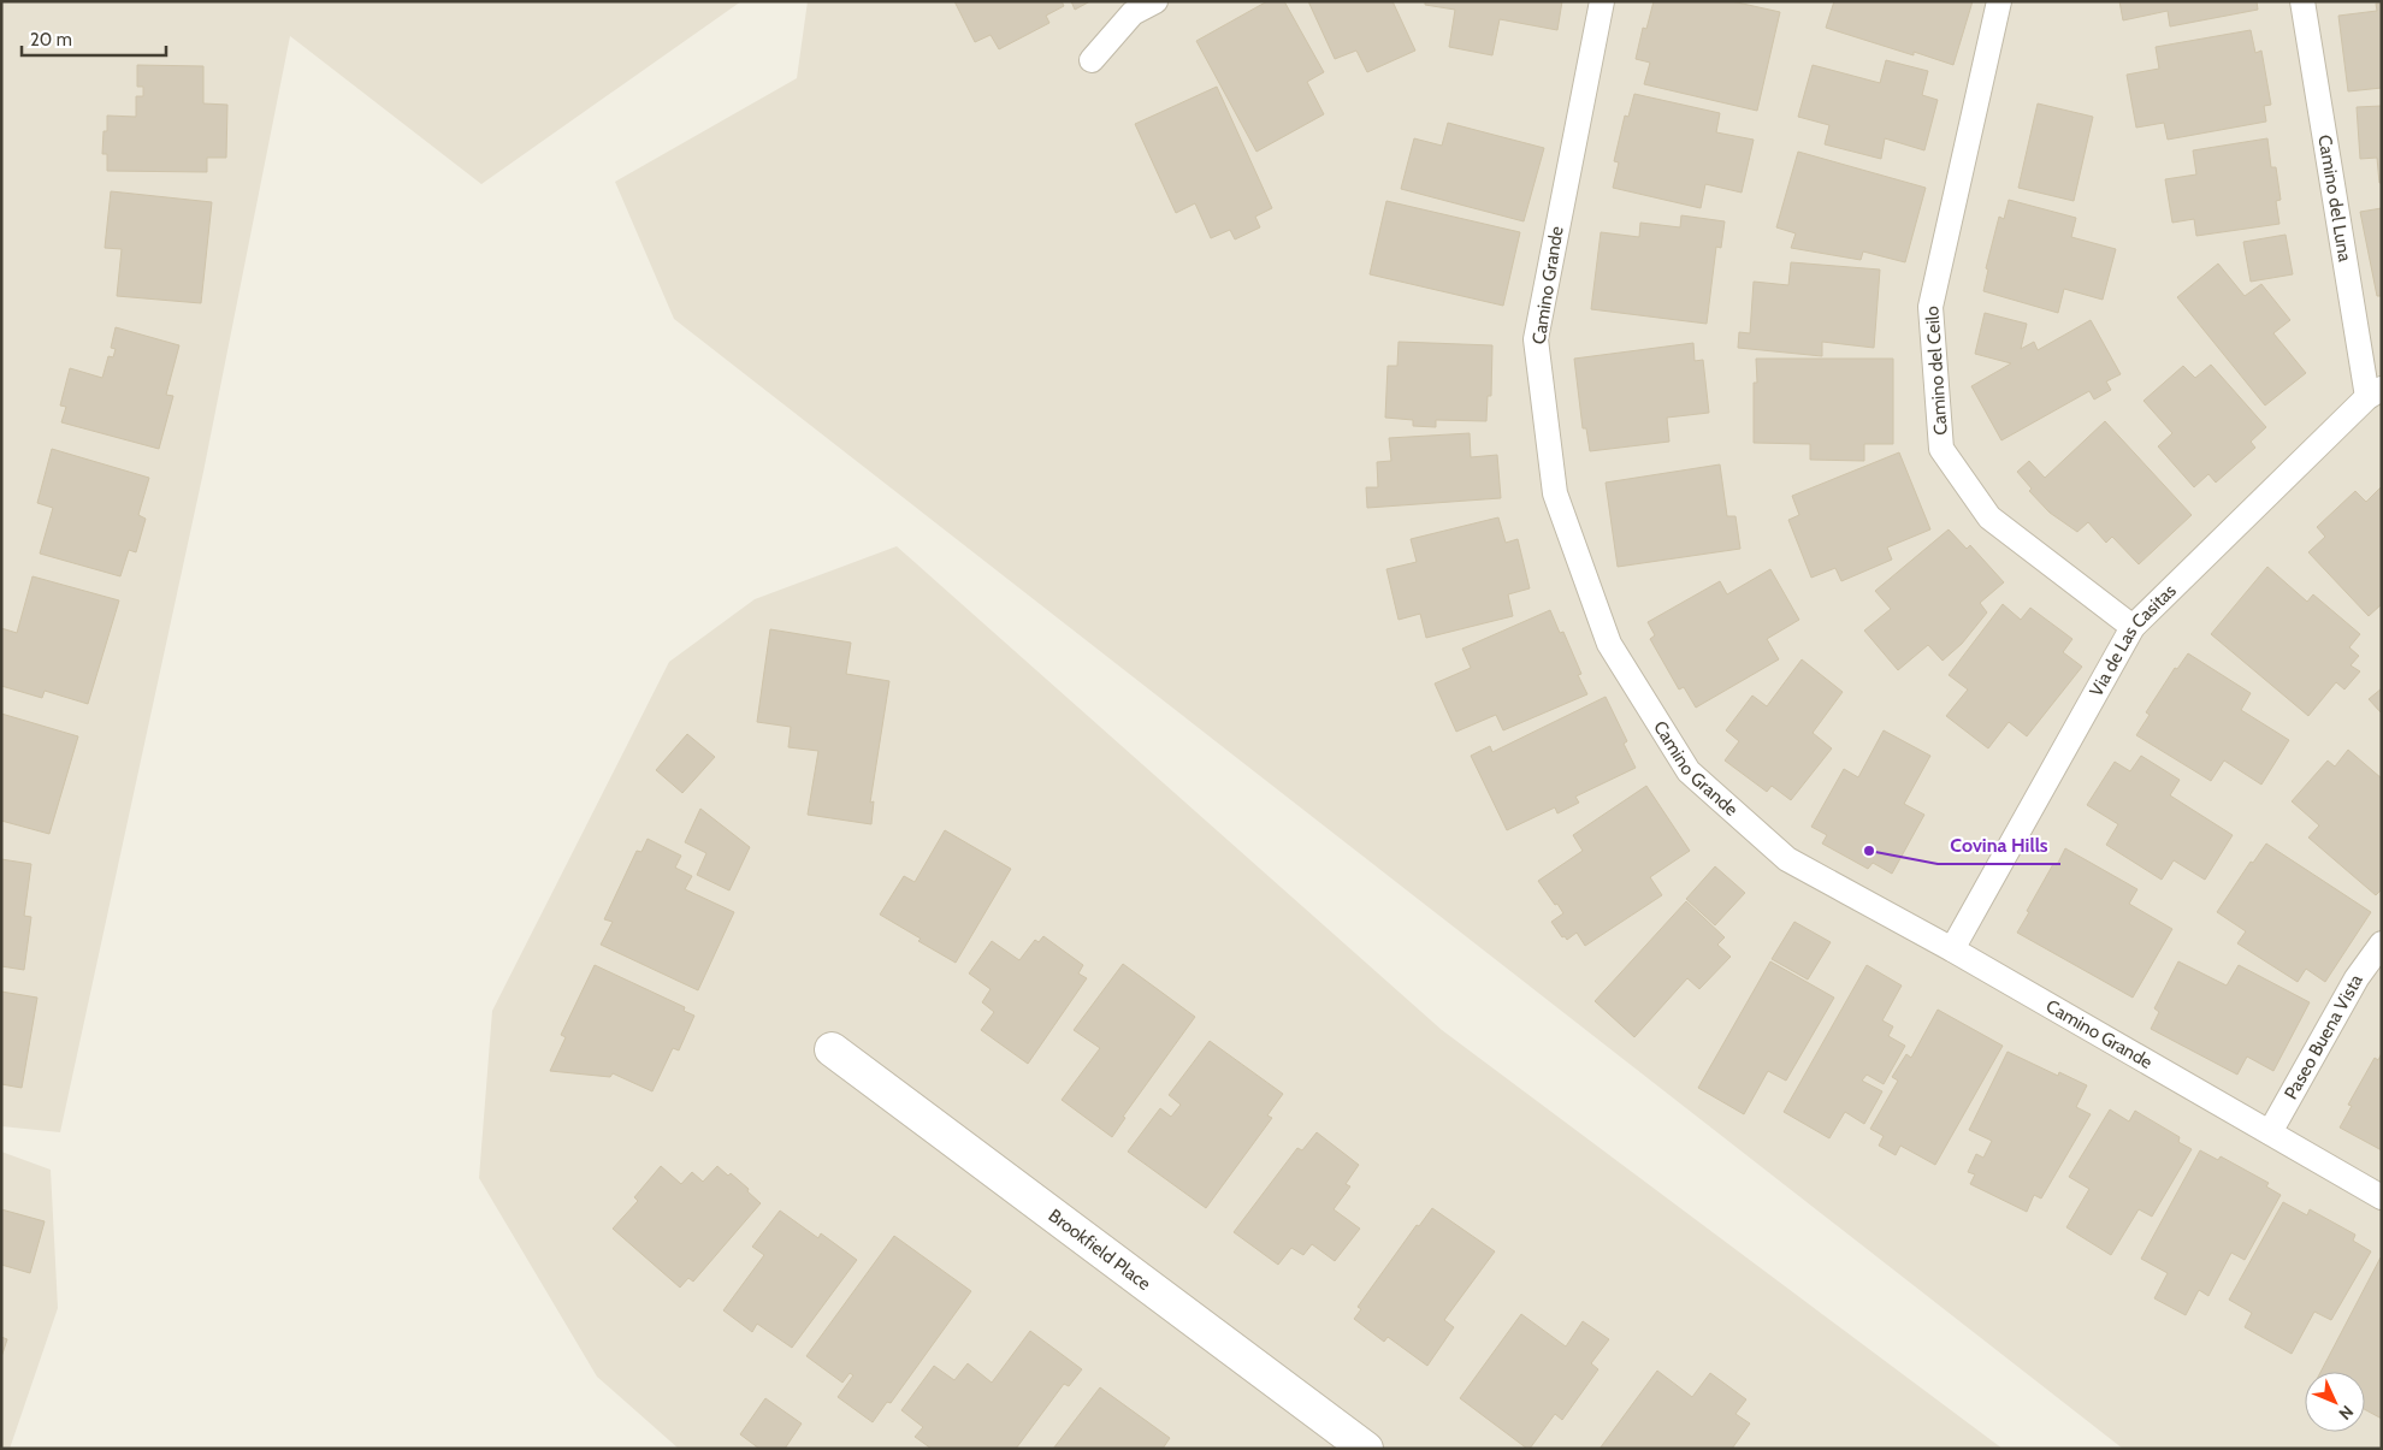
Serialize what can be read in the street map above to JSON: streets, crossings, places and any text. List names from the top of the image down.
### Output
{
  "streets": {
    "street": ["Brookfield Place"],
    "lane": [
      "Camino del Luna",
      "Camino Grande",
      "Camino del Ceilo",
      "Via de Las Casitas",
      "Paseo Buena Vista"
    ]
  },
  "crossings": [
    ["Camino del Luna", "Via de Las Casitas"],
    ["Camino Grande", "Via de Las Casitas"],
    ["Camino Grande", "Paseo Buena Vista"],
    ["Camino del Ceilo", "Via de Las Casitas"]
  ],
  "places": ["Covina Hills"],
  "scale_bar": "20 m",
  "north": "bottom right"
}
